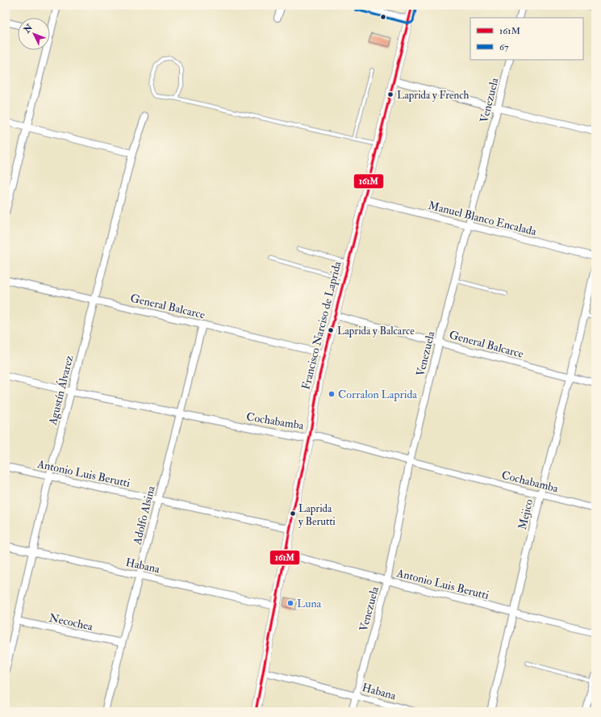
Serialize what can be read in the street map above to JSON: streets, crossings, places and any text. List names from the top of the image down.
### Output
{
  "streets": {
    "main road": ["Francisco Narciso de Laprida"],
    "street": [
      "Venezuela",
      "Manuel Blanco Encalada",
      "General Balcarce",
      "Agustín Álvarez",
      "Cochabamba",
      "Antonio Luis Berutti",
      "Mejico",
      "Adolfo Alsina",
      "Habana",
      "Necochea"
    ]
  },
  "crossings": [
    ["Venezuela", "Manuel Blanco Encalada"],
    ["Venezuela", "General Balcarce"],
    ["Venezuela", "Cochabamba"],
    ["Venezuela", "Antonio Luis Berutti"],
    ["Venezuela", "Habana"],
    ["Manuel Blanco Encalada", "Francisco Narciso de Laprida"],
    ["General Balcarce", "Francisco Narciso de Laprida"],
    ["General Balcarce", "Agustín Álvarez"],
    ["General Balcarce", "Mejico"],
    ["General Balcarce", "Adolfo Alsina"],
    ["Francisco Narciso de Laprida", "Cochabamba"],
    ["Francisco Narciso de Laprida", "Antonio Luis Berutti"],
    ["Francisco Narciso de Laprida", "Habana"],
    ["Agustín Álvarez", "Cochabamba"],
    ["Agustín Álvarez", "Antonio Luis Berutti"],
    ["Agustín Álvarez", "Habana"],
    ["Agustín Álvarez", "Necochea"],
    ["Cochabamba", "Mejico"],
    ["Cochabamba", "Adolfo Alsina"],
    ["Antonio Luis Berutti", "Mejico"],
    ["Antonio Luis Berutti", "Adolfo Alsina"],
    ["Adolfo Alsina", "Habana"],
    ["Adolfo Alsina", "Necochea"]
  ],
  "places": [
    "Laprida y French",
    "Laprida y Balcarce",
    "Corralon Laprida",
    "Laprida y Berutti",
    "Luna"
  ],
  "lines": ["transit line 161M", "transit line 67"],
  "legend": ["161M", "67"],
  "north": "top left"
}
